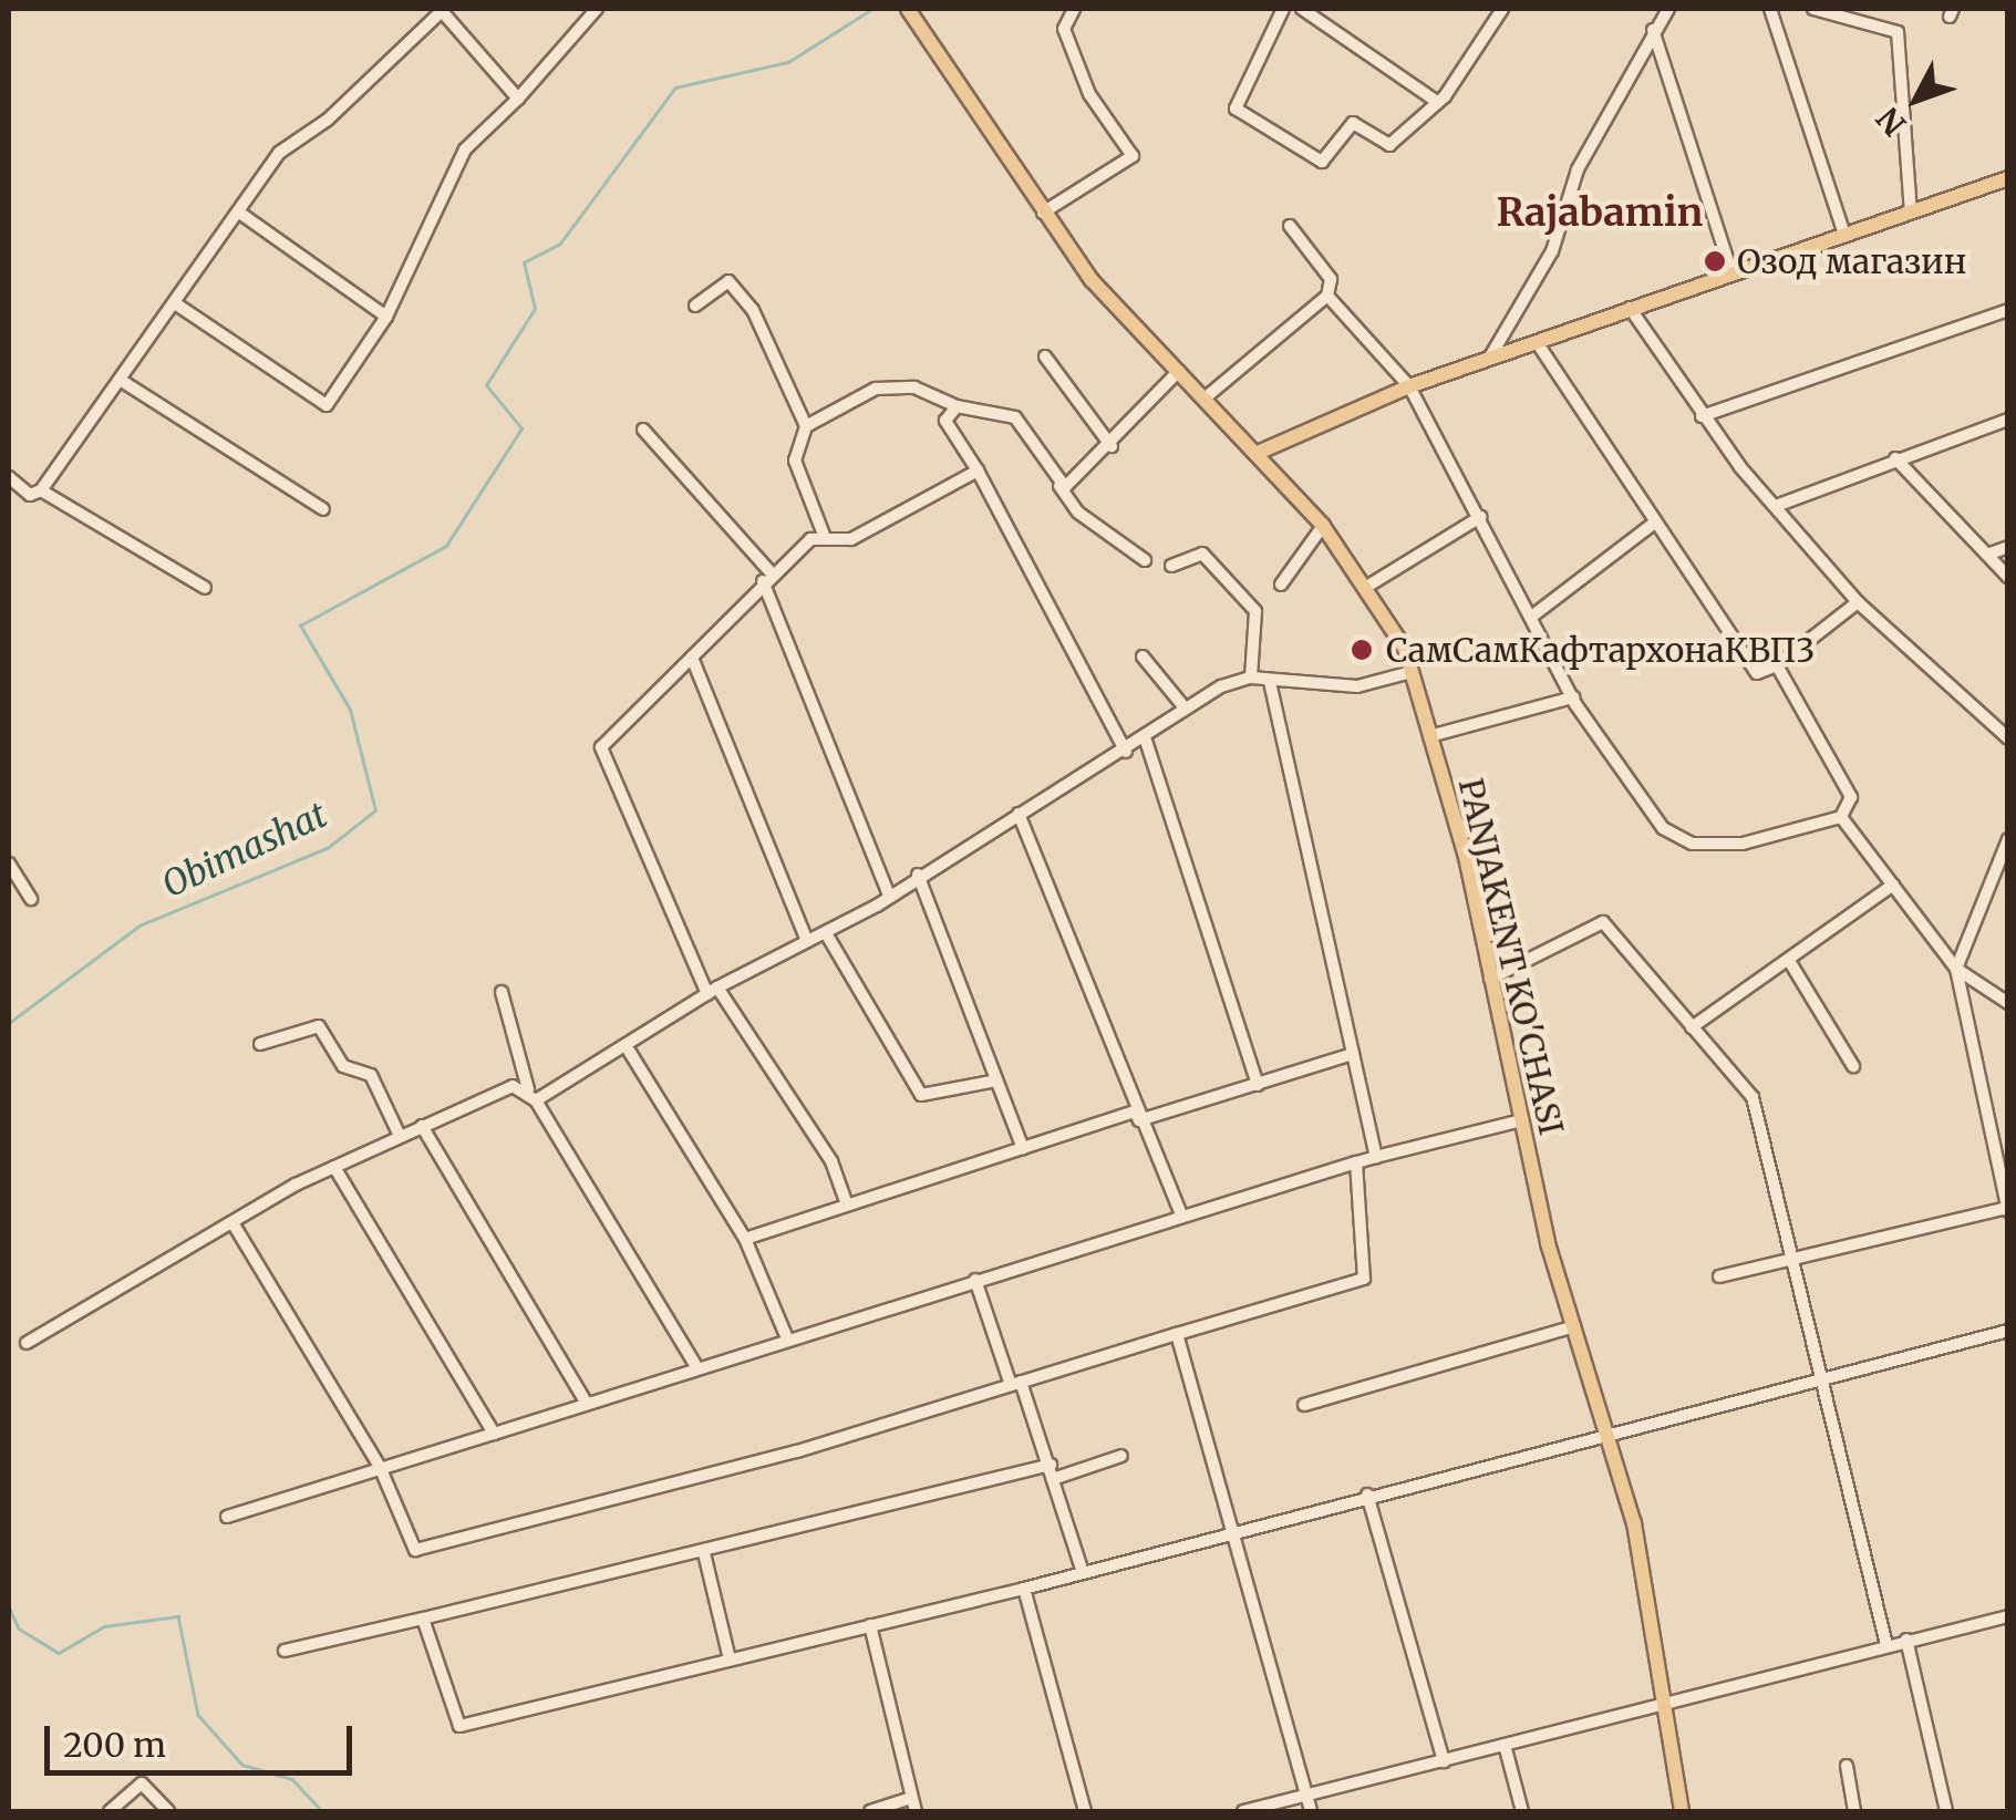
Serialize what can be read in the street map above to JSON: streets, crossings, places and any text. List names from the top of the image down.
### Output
{
  "streets": {
    "main road": ["PANJAKENT KO'CHASI"]
  },
  "districts": ["Rajabamin"],
  "water": ["Obimashat"],
  "places": ["Озод магазин", "СамСамКафтархонаКВП3"],
  "scale_bar": "200 m",
  "north": "bottom left"
}
